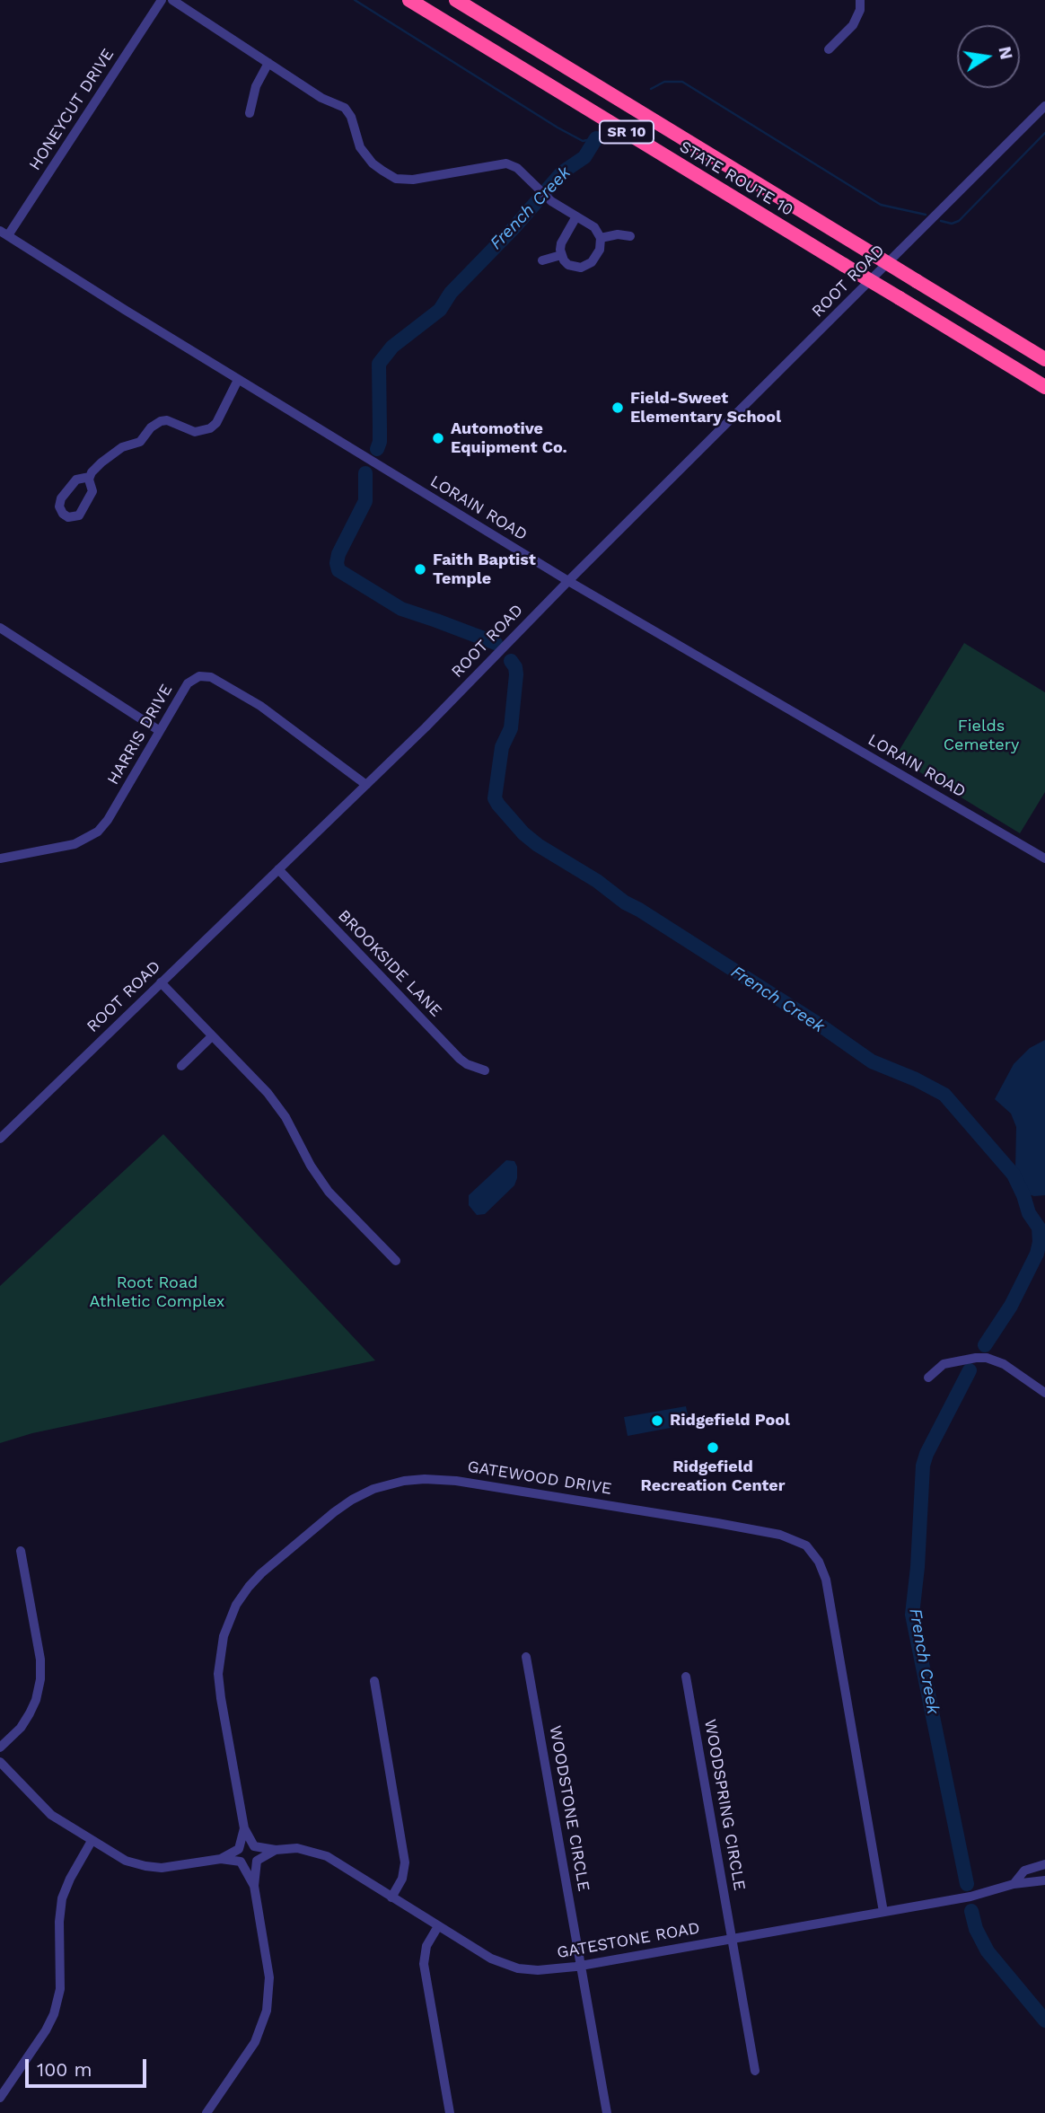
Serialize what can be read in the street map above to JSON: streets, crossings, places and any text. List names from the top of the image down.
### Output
{
  "streets": {
    "highway": ["SR 10", "STATE ROUTE 10"],
    "street": [
      "HONEYCUT DRIVE",
      "ROOT ROAD",
      "LORAIN ROAD",
      "HARRIS DRIVE",
      "BROOKSIDE LANE",
      "GATEWOOD DRIVE",
      "WOODSPRING CIRCLE",
      "WOODSTONE CIRCLE",
      "GATESTONE ROAD"
    ]
  },
  "crossings": [
    ["HONEYCUT DRIVE", "LORAIN ROAD"],
    ["ROOT ROAD", "LORAIN ROAD"],
    ["ROOT ROAD", "HARRIS DRIVE"],
    ["ROOT ROAD", "BROOKSIDE LANE"],
    ["GATEWOOD DRIVE", "GATESTONE ROAD"],
    ["WOODSPRING CIRCLE", "GATESTONE ROAD"],
    ["WOODSTONE CIRCLE", "GATESTONE ROAD"]
  ],
  "water": ["French Creek"],
  "parks": ["Fields Cemetery", "Root Road Athletic Complex"],
  "places": [
    "Field-Sweet Elementary School",
    "Automotive Equipment Co.",
    "Faith Baptist Temple",
    "Ridgefield Pool",
    "Ridgefield Recreation Center"
  ],
  "scale_bar": "100 m",
  "north": "right"
}
